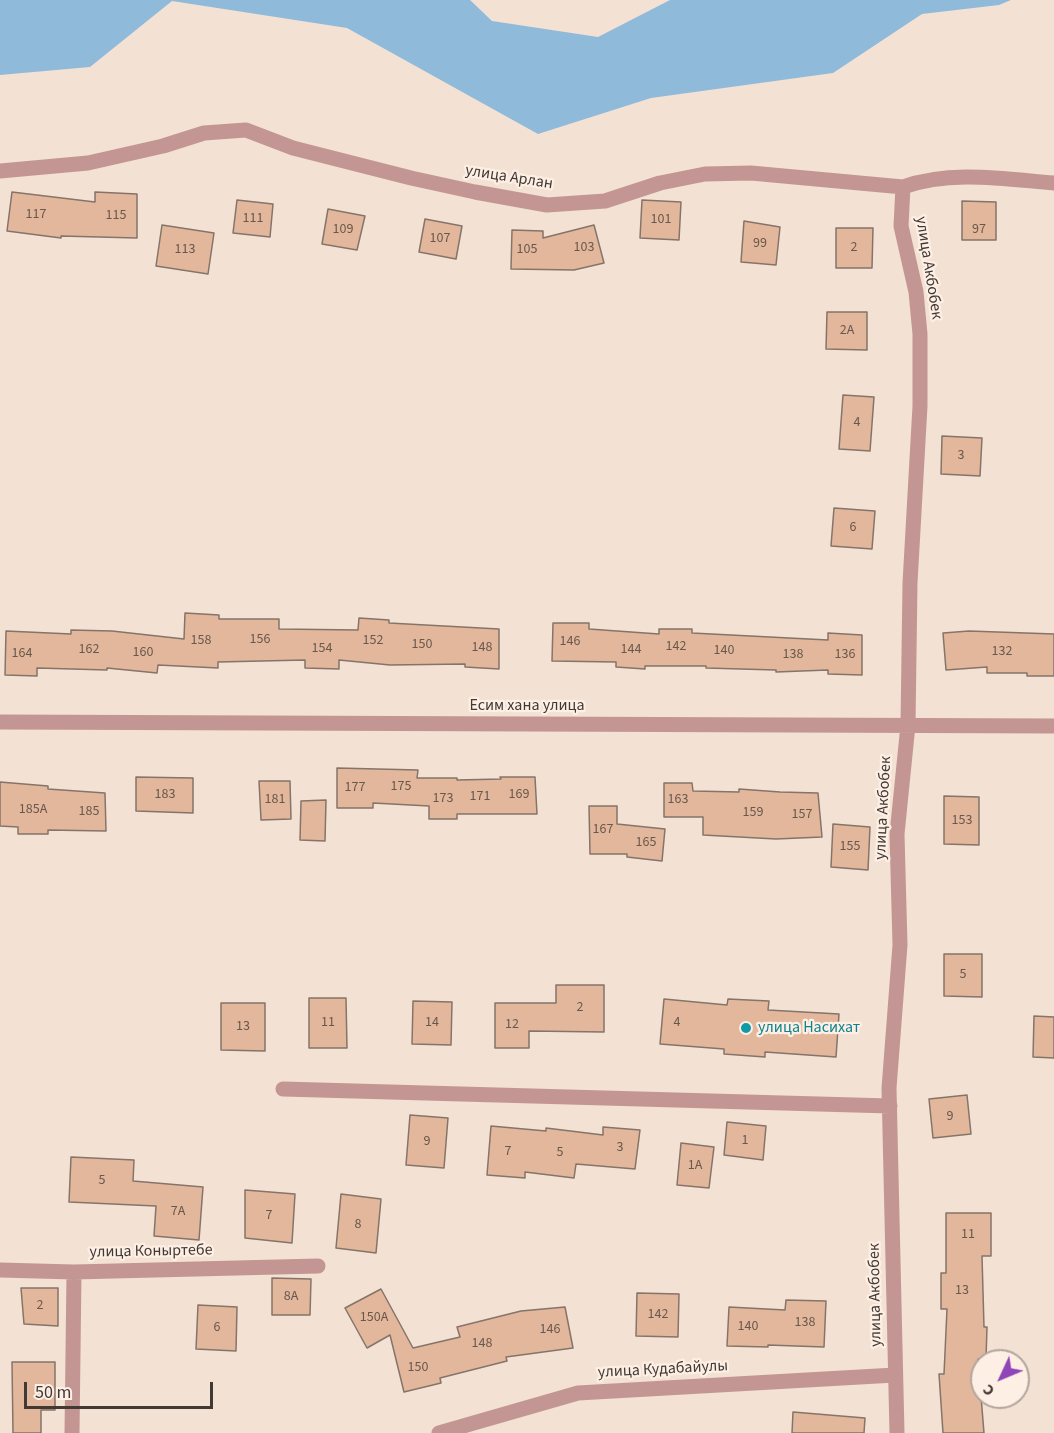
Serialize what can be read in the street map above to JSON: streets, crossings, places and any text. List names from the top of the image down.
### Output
{
  "streets": {
    "street": [
      "улица Арлан",
      "улица Акбобек",
      "Есим хана улица",
      "улица Коныртебе",
      "улица Кудабайулы"
    ]
  },
  "crossings": [
    ["улица Арлан", "улица Акбобек"],
    ["улица Акбобек", "Есим хана улица"],
    ["улица Акбобек", "улица Кудабайулы"]
  ],
  "places": ["улица Насихат"],
  "house_numbers": [
    "117",
    "115",
    "111",
    "101",
    "109",
    "97",
    "107",
    "99",
    "103",
    "2",
    "113",
    "105",
    "2А",
    "4",
    "3",
    "6",
    "156",
    "158",
    "152",
    "146",
    "150",
    "142",
    "148",
    "154",
    "162",
    "144",
    "140",
    "132",
    "160",
    "164",
    "138",
    "136",
    "175",
    "177",
    "183",
    "169",
    "171",
    "173",
    "181",
    "163",
    "185А",
    "185",
    "159",
    "157",
    "153",
    "167",
    "165",
    "155",
    "5",
    "2",
    "11",
    "14",
    "4",
    "12",
    "13",
    "9",
    "1",
    "9",
    "3",
    "7",
    "5",
    "1А",
    "5",
    "7А",
    "7",
    "8",
    "11",
    "13",
    "8А",
    "2",
    "142",
    "150А",
    "138",
    "140",
    "6",
    "146",
    "148",
    "150"
  ],
  "scale_bar": "50 m",
  "north": "bottom left"
}
